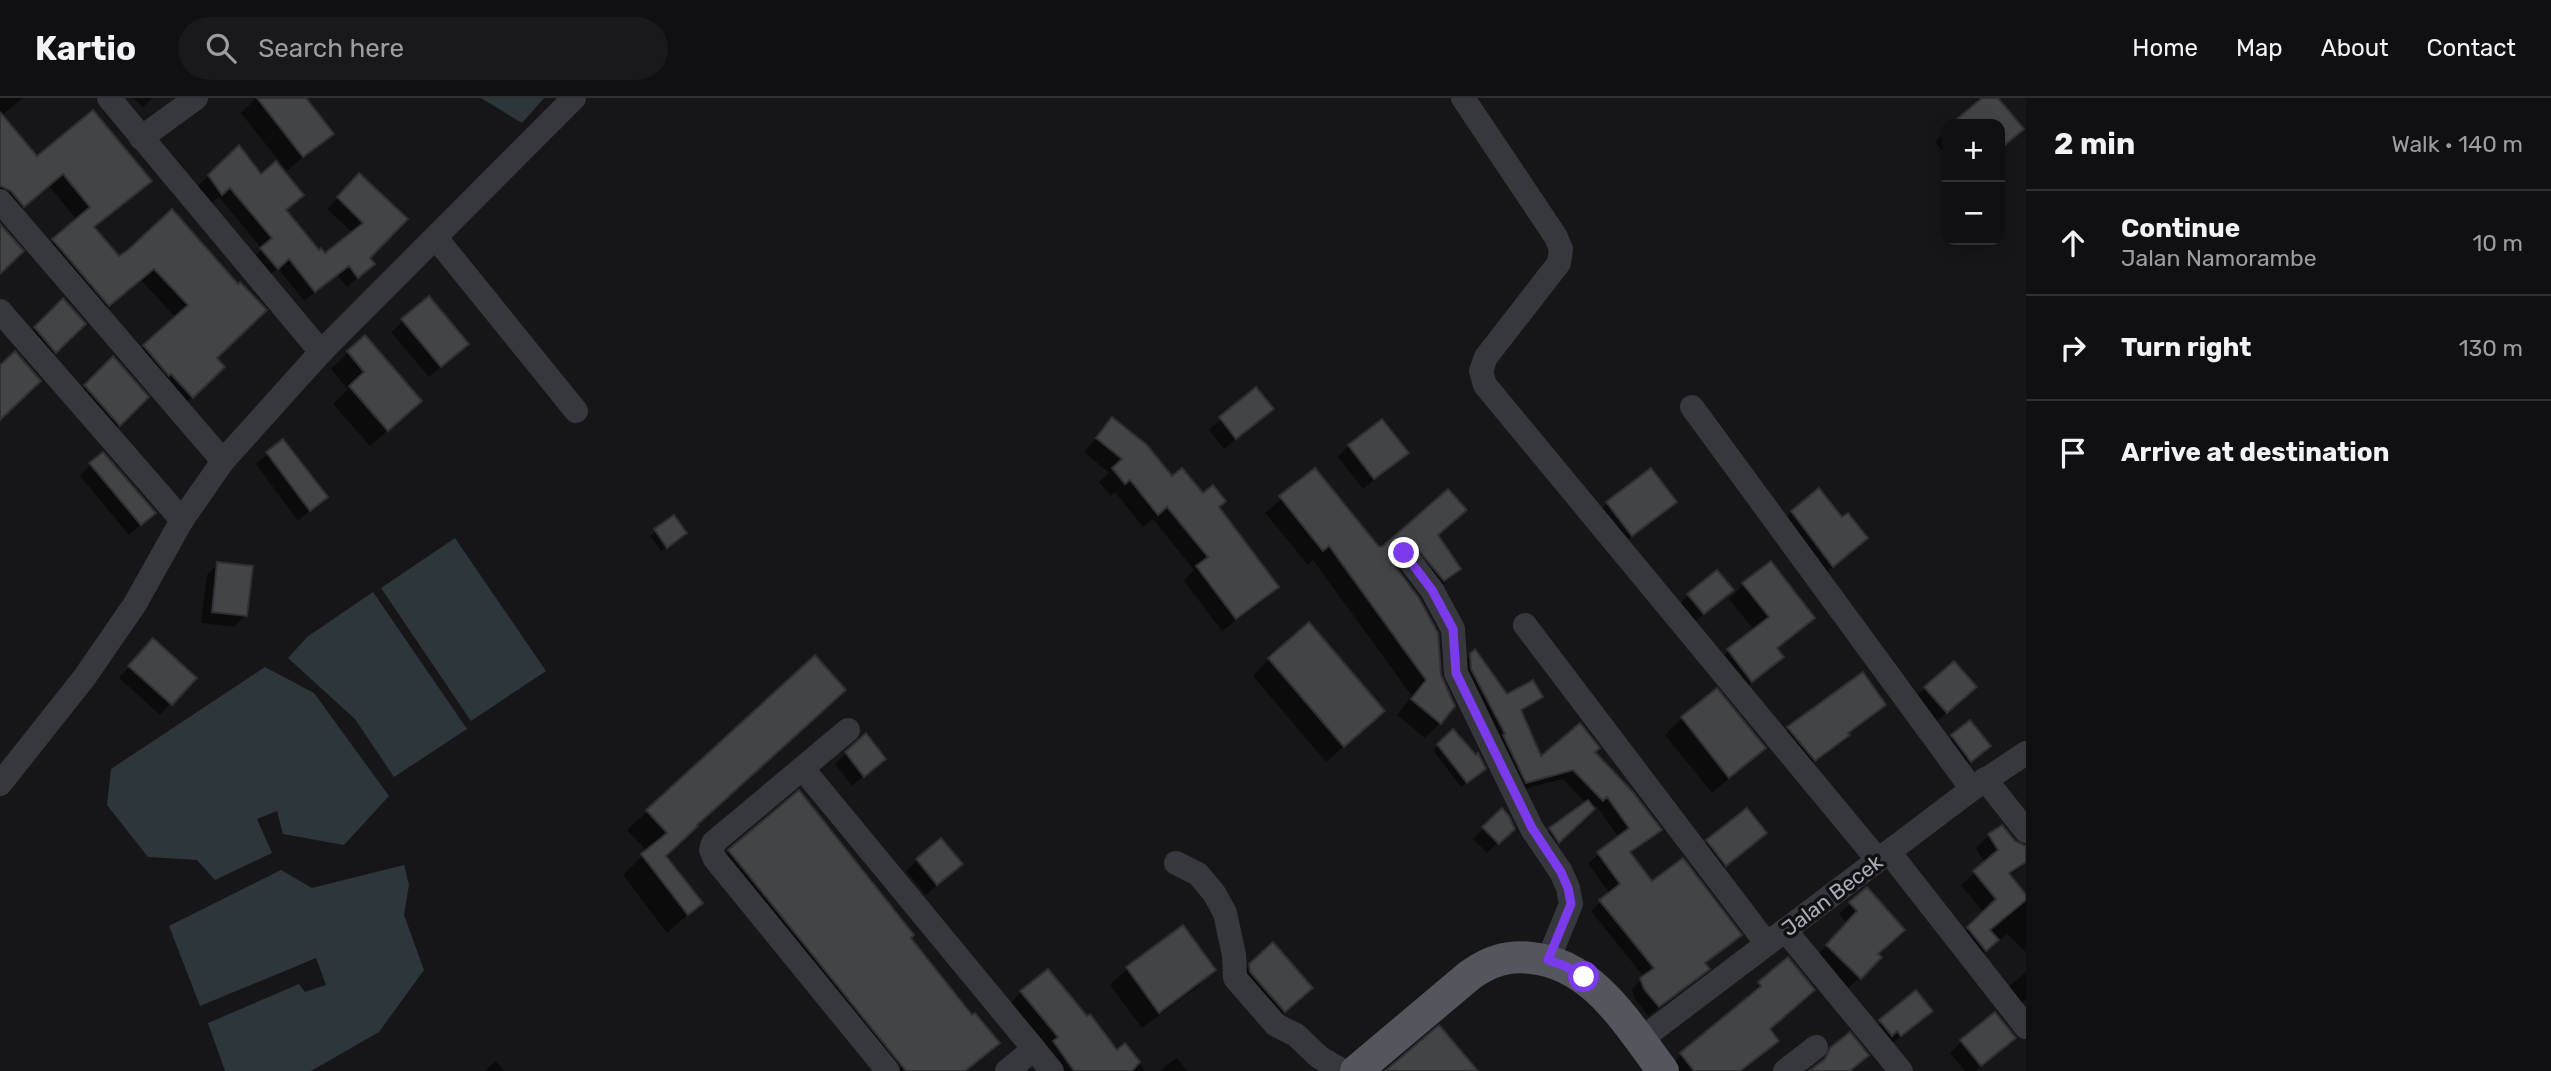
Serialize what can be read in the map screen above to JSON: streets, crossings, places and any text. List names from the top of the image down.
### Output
{
  "streets": {
    "street": ["Jalan Becek"]
  },
  "page": {
    "header": "Kartio",
    "search": "Search here",
    "nav": [
      "Home",
      "Map",
      "About",
      "Contact"
    ],
    "heading": ["2 min", "Walk · 140 m"],
    "map_buttons": ["+", "−"],
    "list": [
      ["Continue", "Jalan Namorambe", "10 m"],
      ["Turn right", "130 m"],
      "Arrive at destination"
    ]
  }
}
